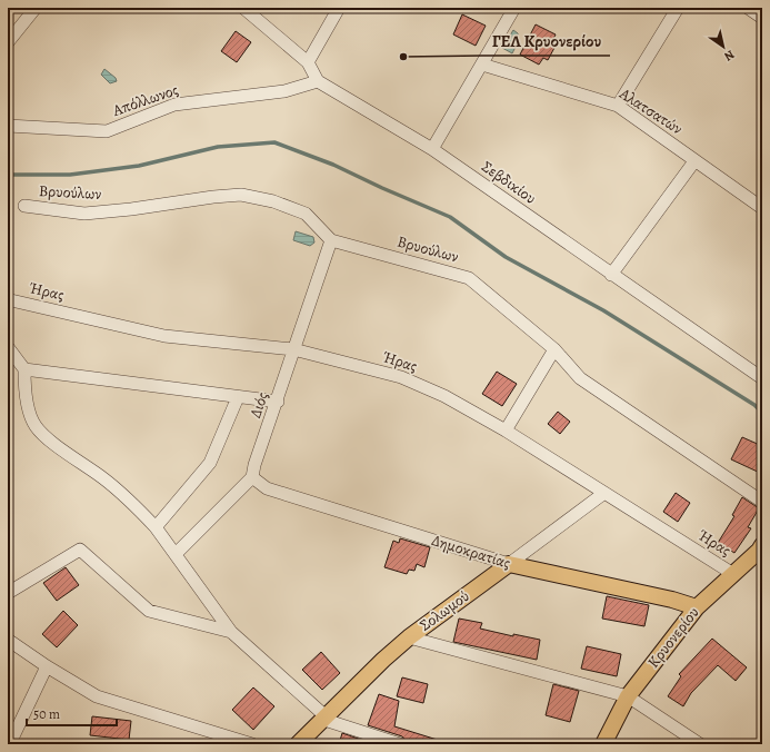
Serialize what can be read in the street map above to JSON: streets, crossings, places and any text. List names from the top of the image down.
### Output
{
  "streets": {
    "main road": ["Δημοκρατίας", "Σολωμού", "Κρυονερίου"],
    "street": [
      "Απόλλωνος",
      "Αλατσατών",
      "Σεβδικίου",
      "Βρυούλων",
      "Ήρας",
      "Διός"
    ]
  },
  "crossings": [
    ["Απόλλωνος", "Σεβδικίου"],
    ["Βρυούλων", "Διός"],
    ["Ήρας", "Διός"],
    ["Ήρας", "Σολωμού"],
    ["Ήρας", "Κρυονερίου"],
    ["Διός", "Δημοκρατίας"],
    ["Δημοκρατίας", "Σολωμού"],
    ["Δημοκρατίας", "Κρυονερίου"]
  ],
  "places": ["ΓΕΛ Κρυονερίου"],
  "scale_bar": "50 m",
  "north": "bottom right"
}
